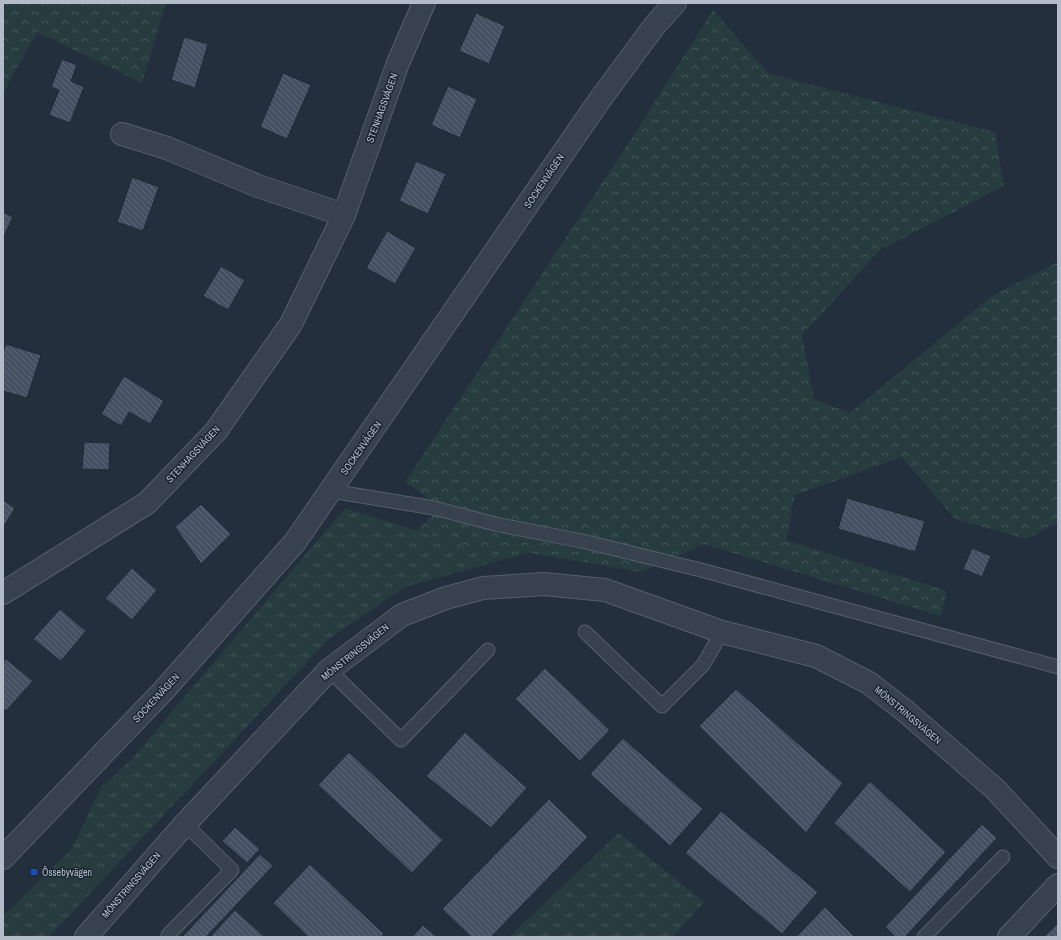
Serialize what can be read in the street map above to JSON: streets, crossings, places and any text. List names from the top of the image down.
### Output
{
  "streets": {
    "street": ["STENHAGSVÄGEN", "SOCKENVÄGEN", "MÖNSTRINGSVÄGEN"]
  },
  "places": {
    "transit": ["Össebyvägen"]
  }
}
